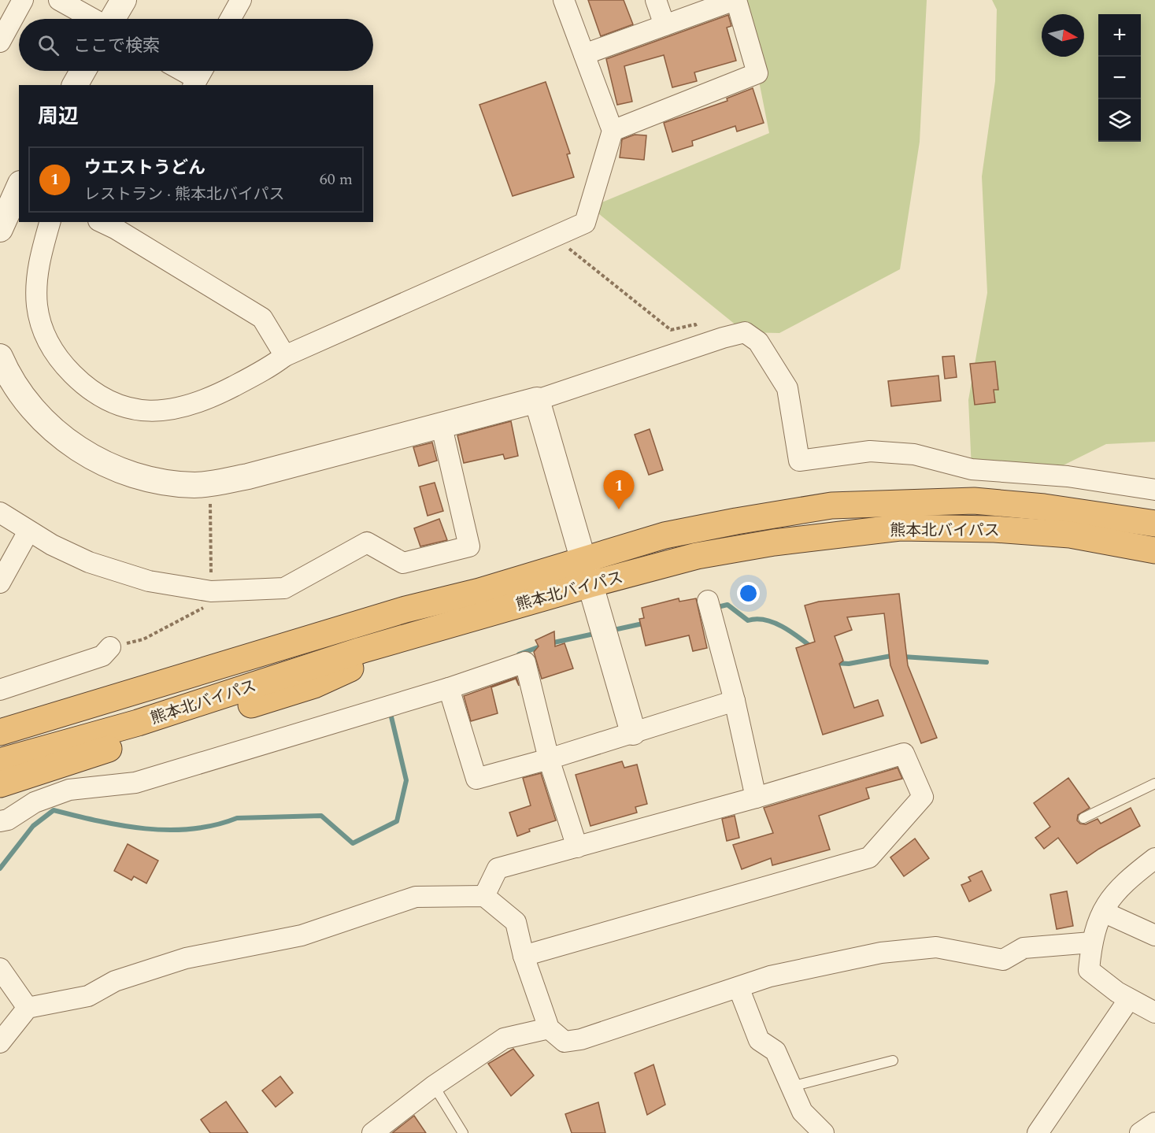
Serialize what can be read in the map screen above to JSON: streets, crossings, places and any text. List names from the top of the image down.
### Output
{
  "streets": {
    "highway": ["熊本北バイパス"]
  },
  "north": "right",
  "page": {
    "map_buttons": ["+", "−"],
    "search": "ここで検索",
    "heading": "周辺",
    "list": [
      {
        "mark": "1",
        "name": "ウエストうどん",
        "note": "レストラン · 熊本北バイパス",
        "value": "60 m"
      }
    ],
    "pins": "1"
  }
}
